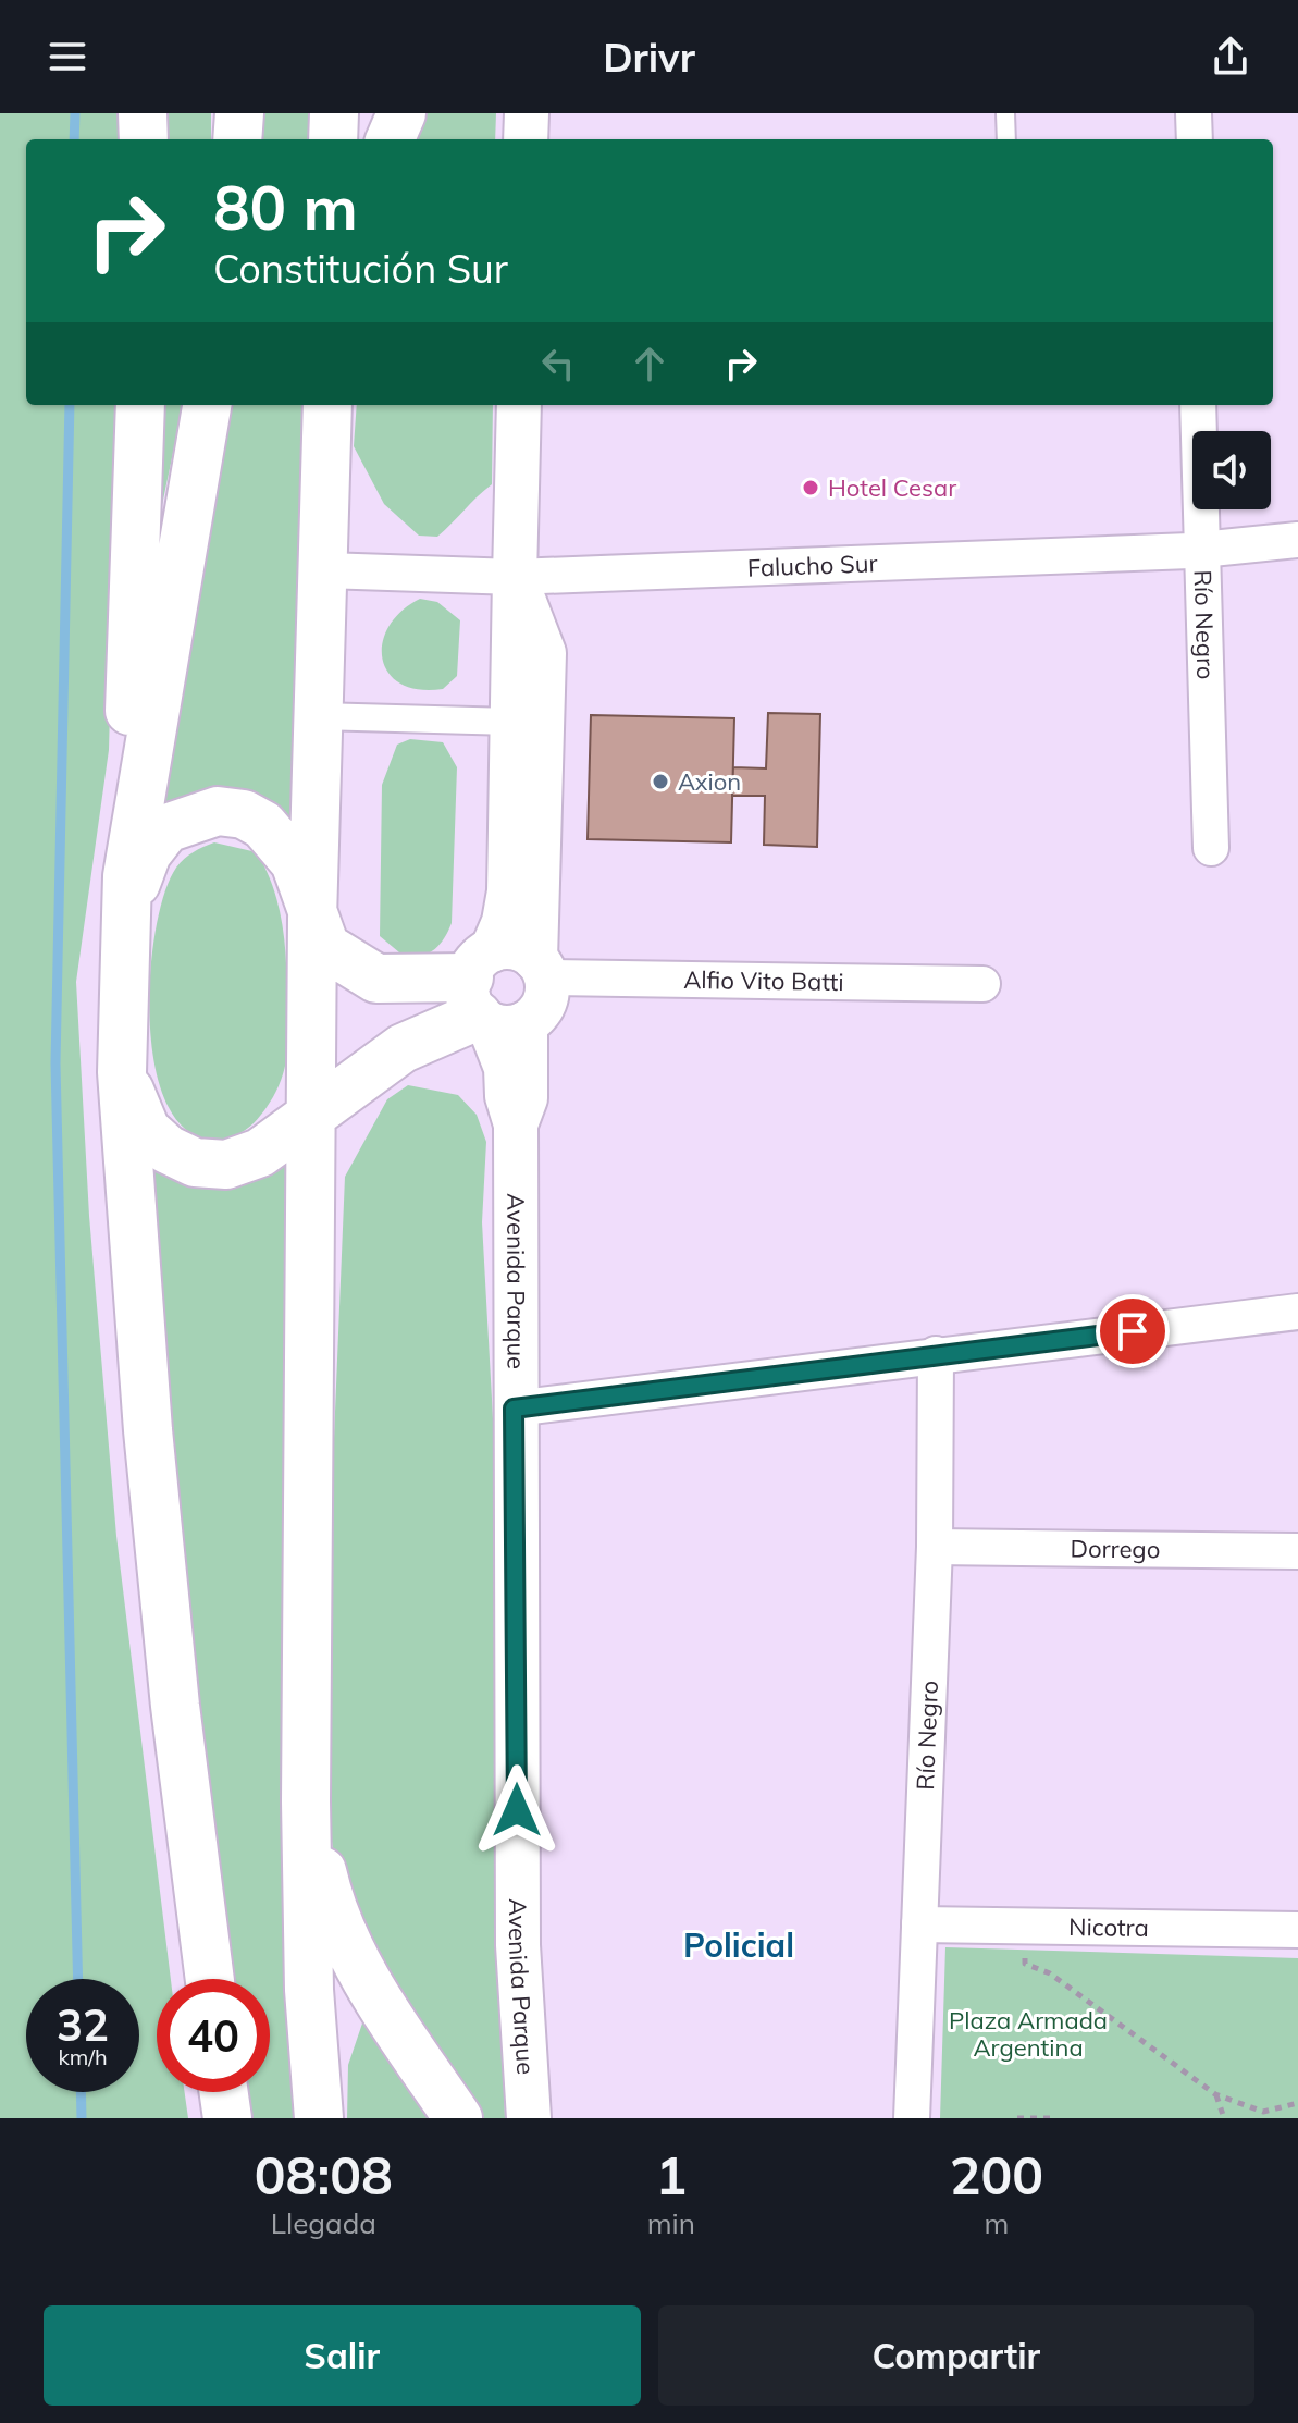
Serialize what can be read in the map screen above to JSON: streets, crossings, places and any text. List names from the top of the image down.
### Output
{
  "streets": {
    "street": [
      "Falucho Sur",
      "Río Negro",
      "Alfio Vito Batti",
      "Avenida Parque",
      "Dorrego",
      "Nicotra"
    ]
  },
  "crossings": [
    ["Falucho Sur", "Río Negro"],
    ["Río Negro", "Dorrego"],
    ["Río Negro", "Nicotra"]
  ],
  "districts": ["Policial"],
  "parks": ["Plaza Armada Argentina"],
  "places": ["Hotel Cesar", "Axion"],
  "page": {
    "header": "Drivr",
    "turn": ["80 m", "Constitución Sur"],
    "speed": "32 km/h",
    "limit": "40",
    "eta": [
      "08:08",
      "Llegada",
      "1",
      "min",
      "200",
      "m"
    ],
    "buttons": ["Salir", "Compartir"]
  }
}
